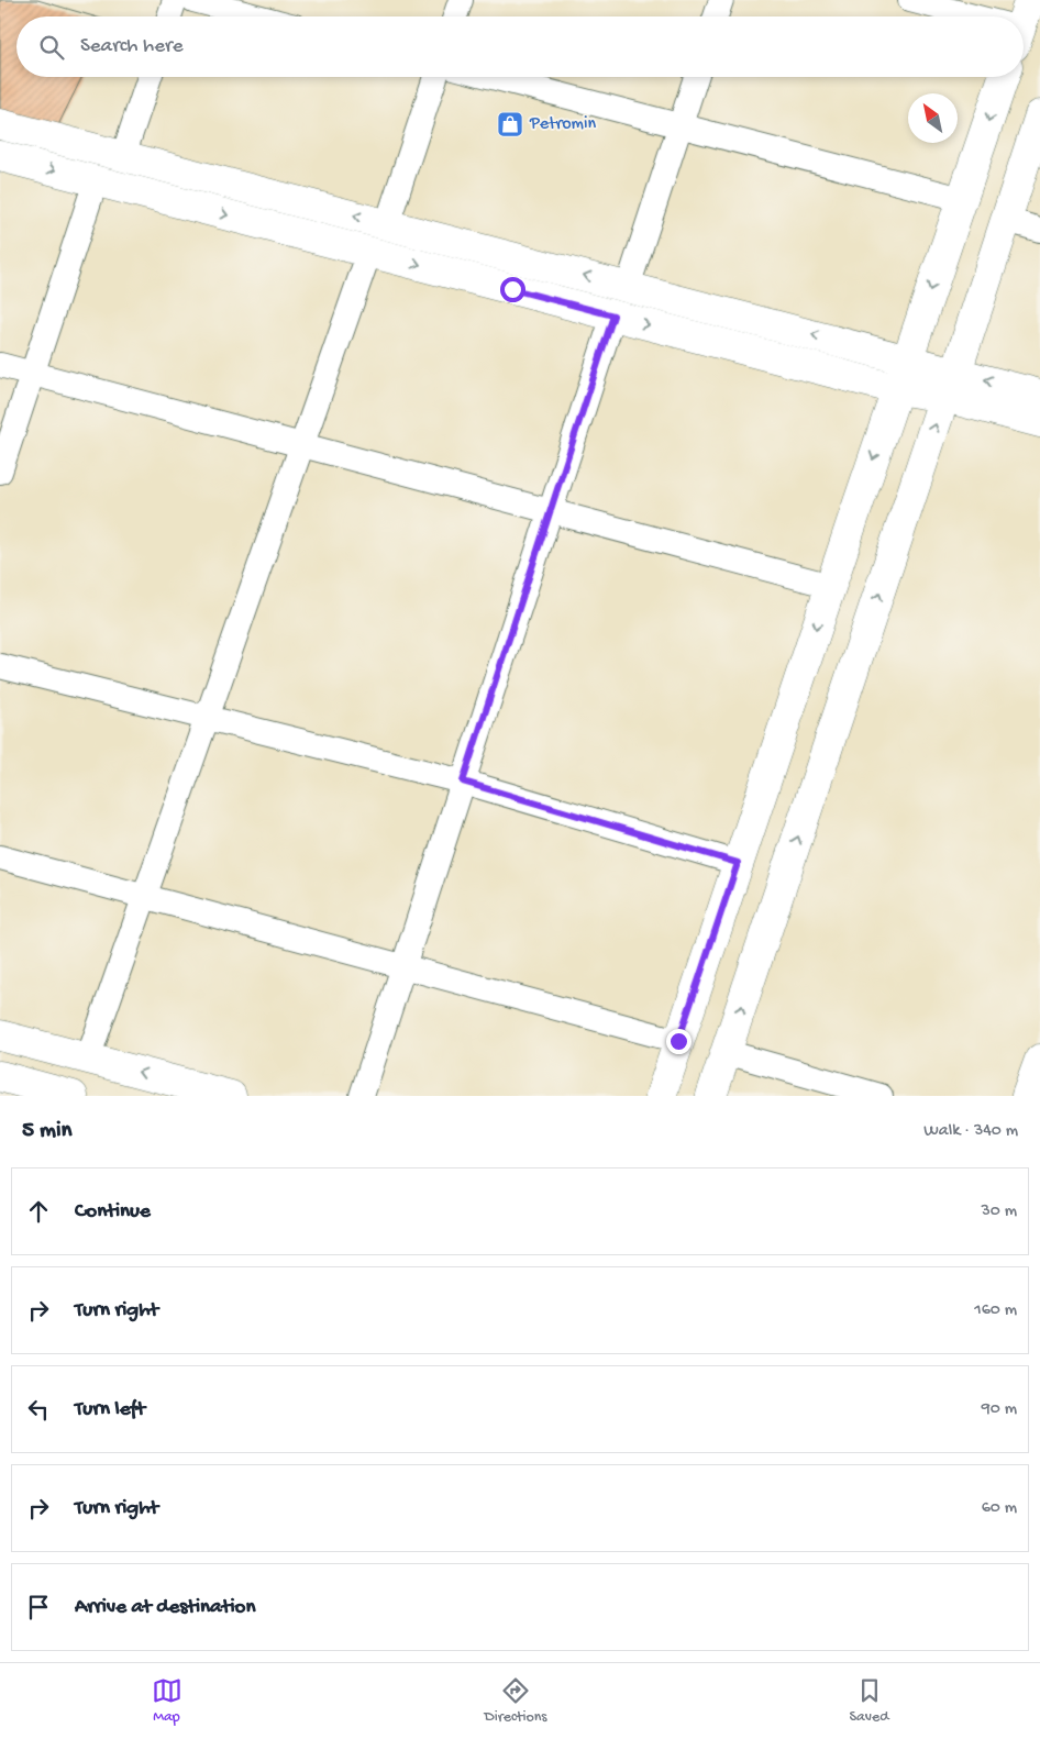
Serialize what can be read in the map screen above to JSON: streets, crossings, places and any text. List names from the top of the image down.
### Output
{
  "places": {
    "shop": ["Petromin"]
  },
  "north": "top left",
  "page": {
    "search": "Search here",
    "heading": ["5 min", "Walk · 340 m"],
    "list": [
      ["Continue", "30 m"],
      ["Turn right", "160 m"],
      ["Turn left", "90 m"],
      ["Turn right", "60 m"],
      "Arrive at destination"
    ],
    "nav": ["Map", "Directions", "Saved"]
  }
}
